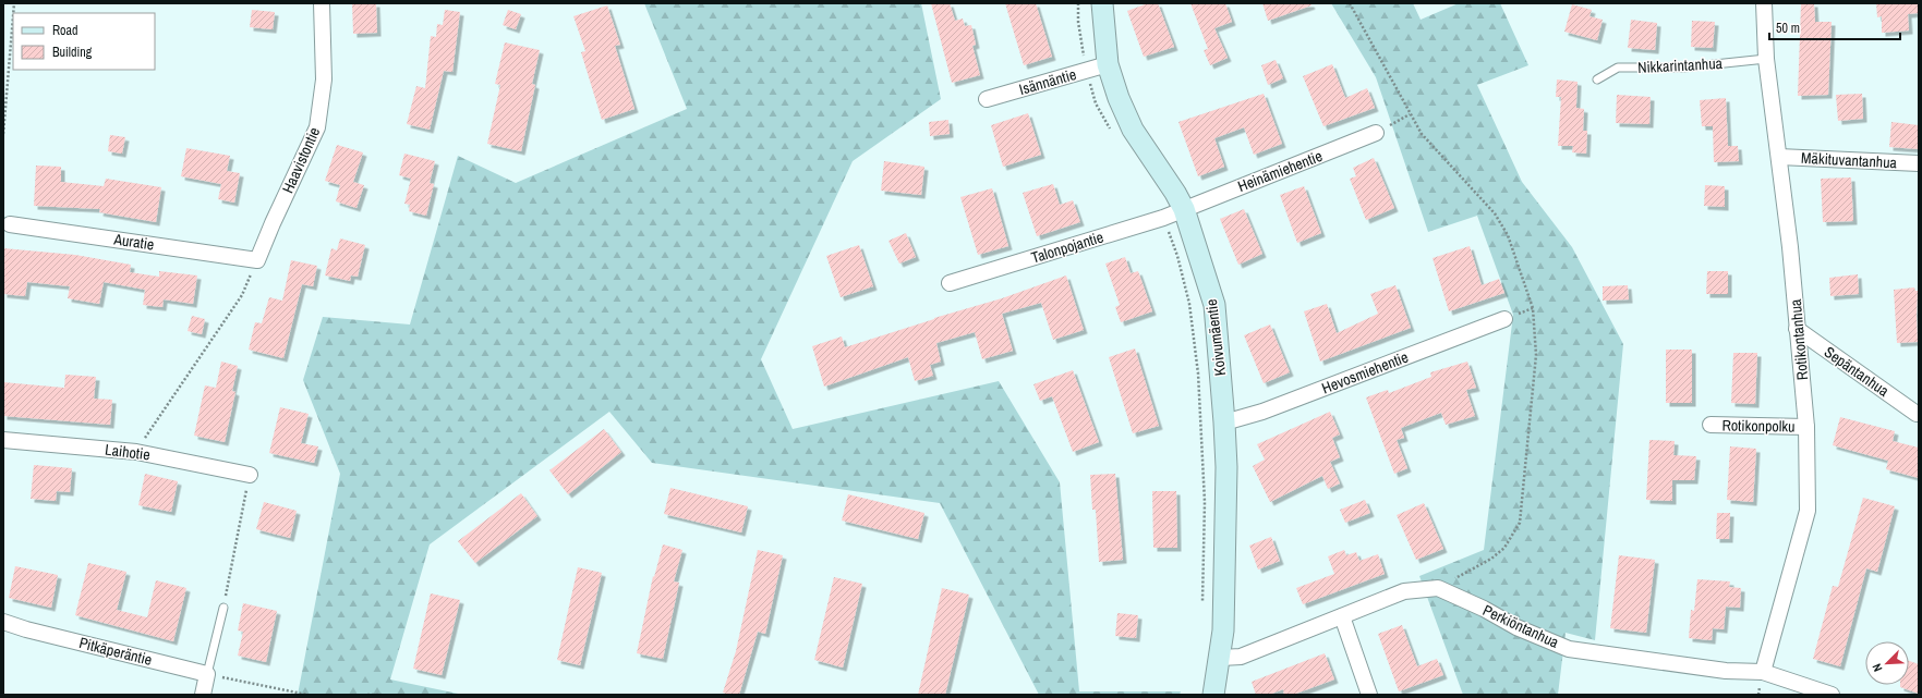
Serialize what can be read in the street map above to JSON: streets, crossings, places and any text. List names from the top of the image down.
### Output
{
  "streets": {
    "street": [
      "Isännäntie",
      "Haavistontie",
      "Mäkituvantanhua",
      "Heinämiehentie",
      "Auratie",
      "Talonpojantie",
      "Koivumäentie",
      "Rotikontanhua",
      "Sepäntanhua",
      "Hevosmiehentie",
      "Rotikonpolku",
      "Laihotie",
      "Perkiöntanhua",
      "Pitkäperäntie"
    ],
    "lane": ["Nikkarintanhua"]
  },
  "crossings": [
    ["Nikkarintanhua", "Rotikontanhua"],
    ["Isännäntie", "Koivumäentie"],
    ["Haavistontie", "Auratie"],
    ["Mäkituvantanhua", "Rotikontanhua"],
    ["Heinämiehentie", "Talonpojantie"],
    ["Heinämiehentie", "Koivumäentie"],
    ["Talonpojantie", "Koivumäentie"],
    ["Koivumäentie", "Hevosmiehentie"],
    ["Koivumäentie", "Perkiöntanhua"],
    ["Rotikontanhua", "Sepäntanhua"],
    ["Rotikontanhua", "Rotikonpolku"],
    ["Rotikontanhua", "Perkiöntanhua"]
  ],
  "legend": ["Road", "Building"],
  "scale_bar": "50 m",
  "north": "bottom left"
}
